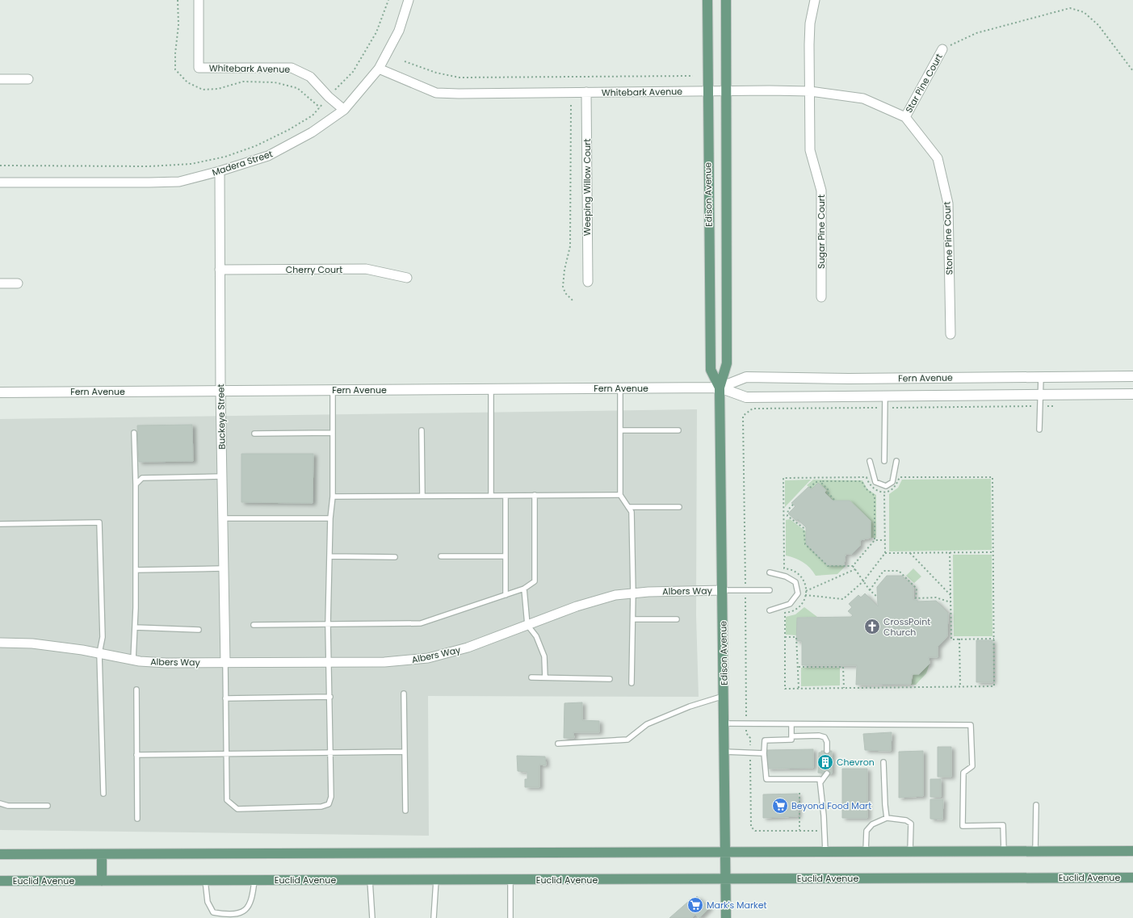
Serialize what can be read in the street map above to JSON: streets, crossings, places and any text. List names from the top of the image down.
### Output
{
  "streets": {
    "main road": ["Edison Avenue", "Euclid Avenue"],
    "street": [
      "Whitebark Avenue",
      "Star Pine Court",
      "Madera Street",
      "Weeping Willow Court",
      "Sugar Pine Court",
      "Stone Pine Court",
      "Cherry Court",
      "Fern Avenue",
      "Buckeye Street",
      "Albers Way"
    ]
  },
  "crossings": [
    ["Whitebark Avenue", "Star Pine Court"],
    ["Whitebark Avenue", "Madera Street"],
    ["Whitebark Avenue", "Weeping Willow Court"],
    ["Whitebark Avenue", "Edison Avenue"],
    ["Whitebark Avenue", "Sugar Pine Court"],
    ["Whitebark Avenue", "Stone Pine Court"],
    ["Star Pine Court", "Stone Pine Court"],
    ["Madera Street", "Buckeye Street"],
    ["Edison Avenue", "Fern Avenue"],
    ["Edison Avenue", "Albers Way"],
    ["Edison Avenue", "Euclid Avenue"],
    ["Cherry Court", "Buckeye Street"],
    ["Fern Avenue", "Buckeye Street"],
    ["Buckeye Street", "Albers Way"]
  ],
  "places": {
    "church": ["CrossPoint Church"],
    "building": ["Chevron"],
    "supermarket": ["Beyond Food Mart", "Mark's Market"]
  }
}
